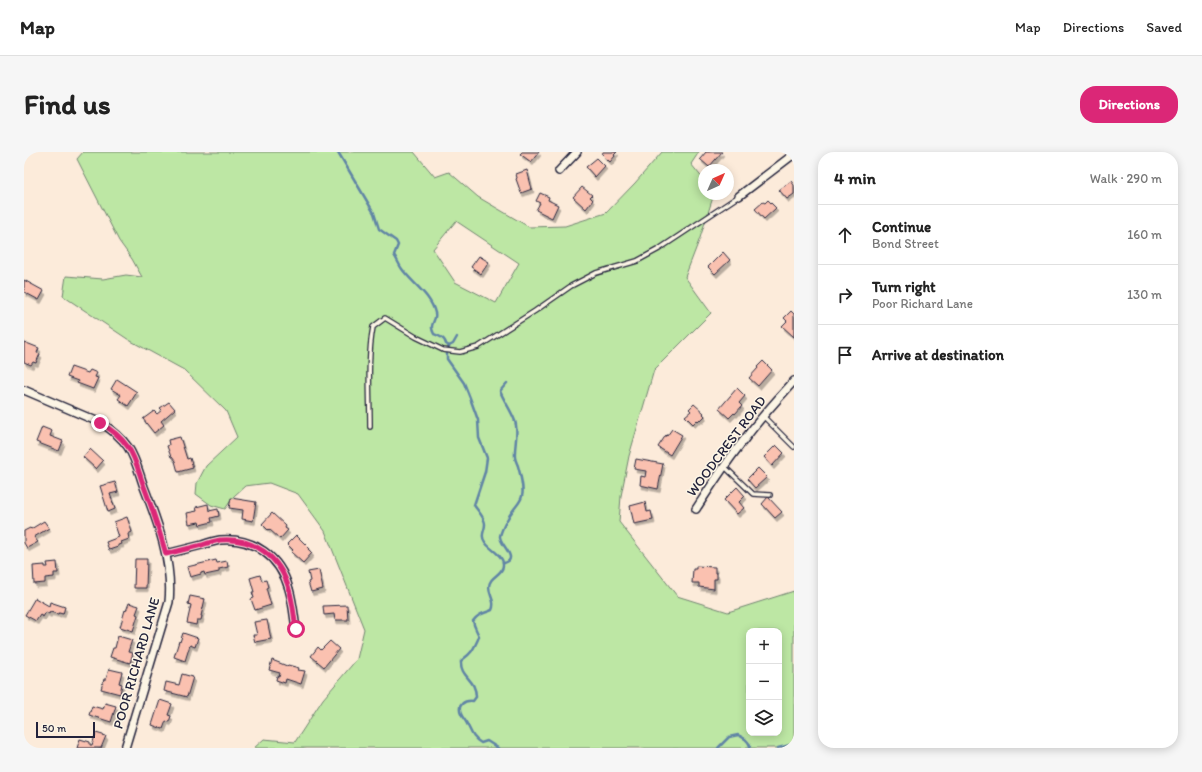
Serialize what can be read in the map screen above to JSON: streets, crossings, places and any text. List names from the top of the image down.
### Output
{
  "streets": {
    "street": ["WOODCREST ROAD", "POOR RICHARD LANE"]
  },
  "scale_bar": "50 m",
  "north": "top right",
  "page": {
    "header": "Map",
    "nav": ["Map", "Directions", "Saved"],
    "buttons": "Directions",
    "title": "Find us",
    "heading": ["4 min", "Walk · 290 m"],
    "list": [
      ["Continue", "Bond Street", "160 m"],
      ["Turn right", "Poor Richard Lane", "130 m"],
      "Arrive at destination"
    ],
    "map_buttons": ["+", "−"],
    "scale": "50 m"
  }
}
